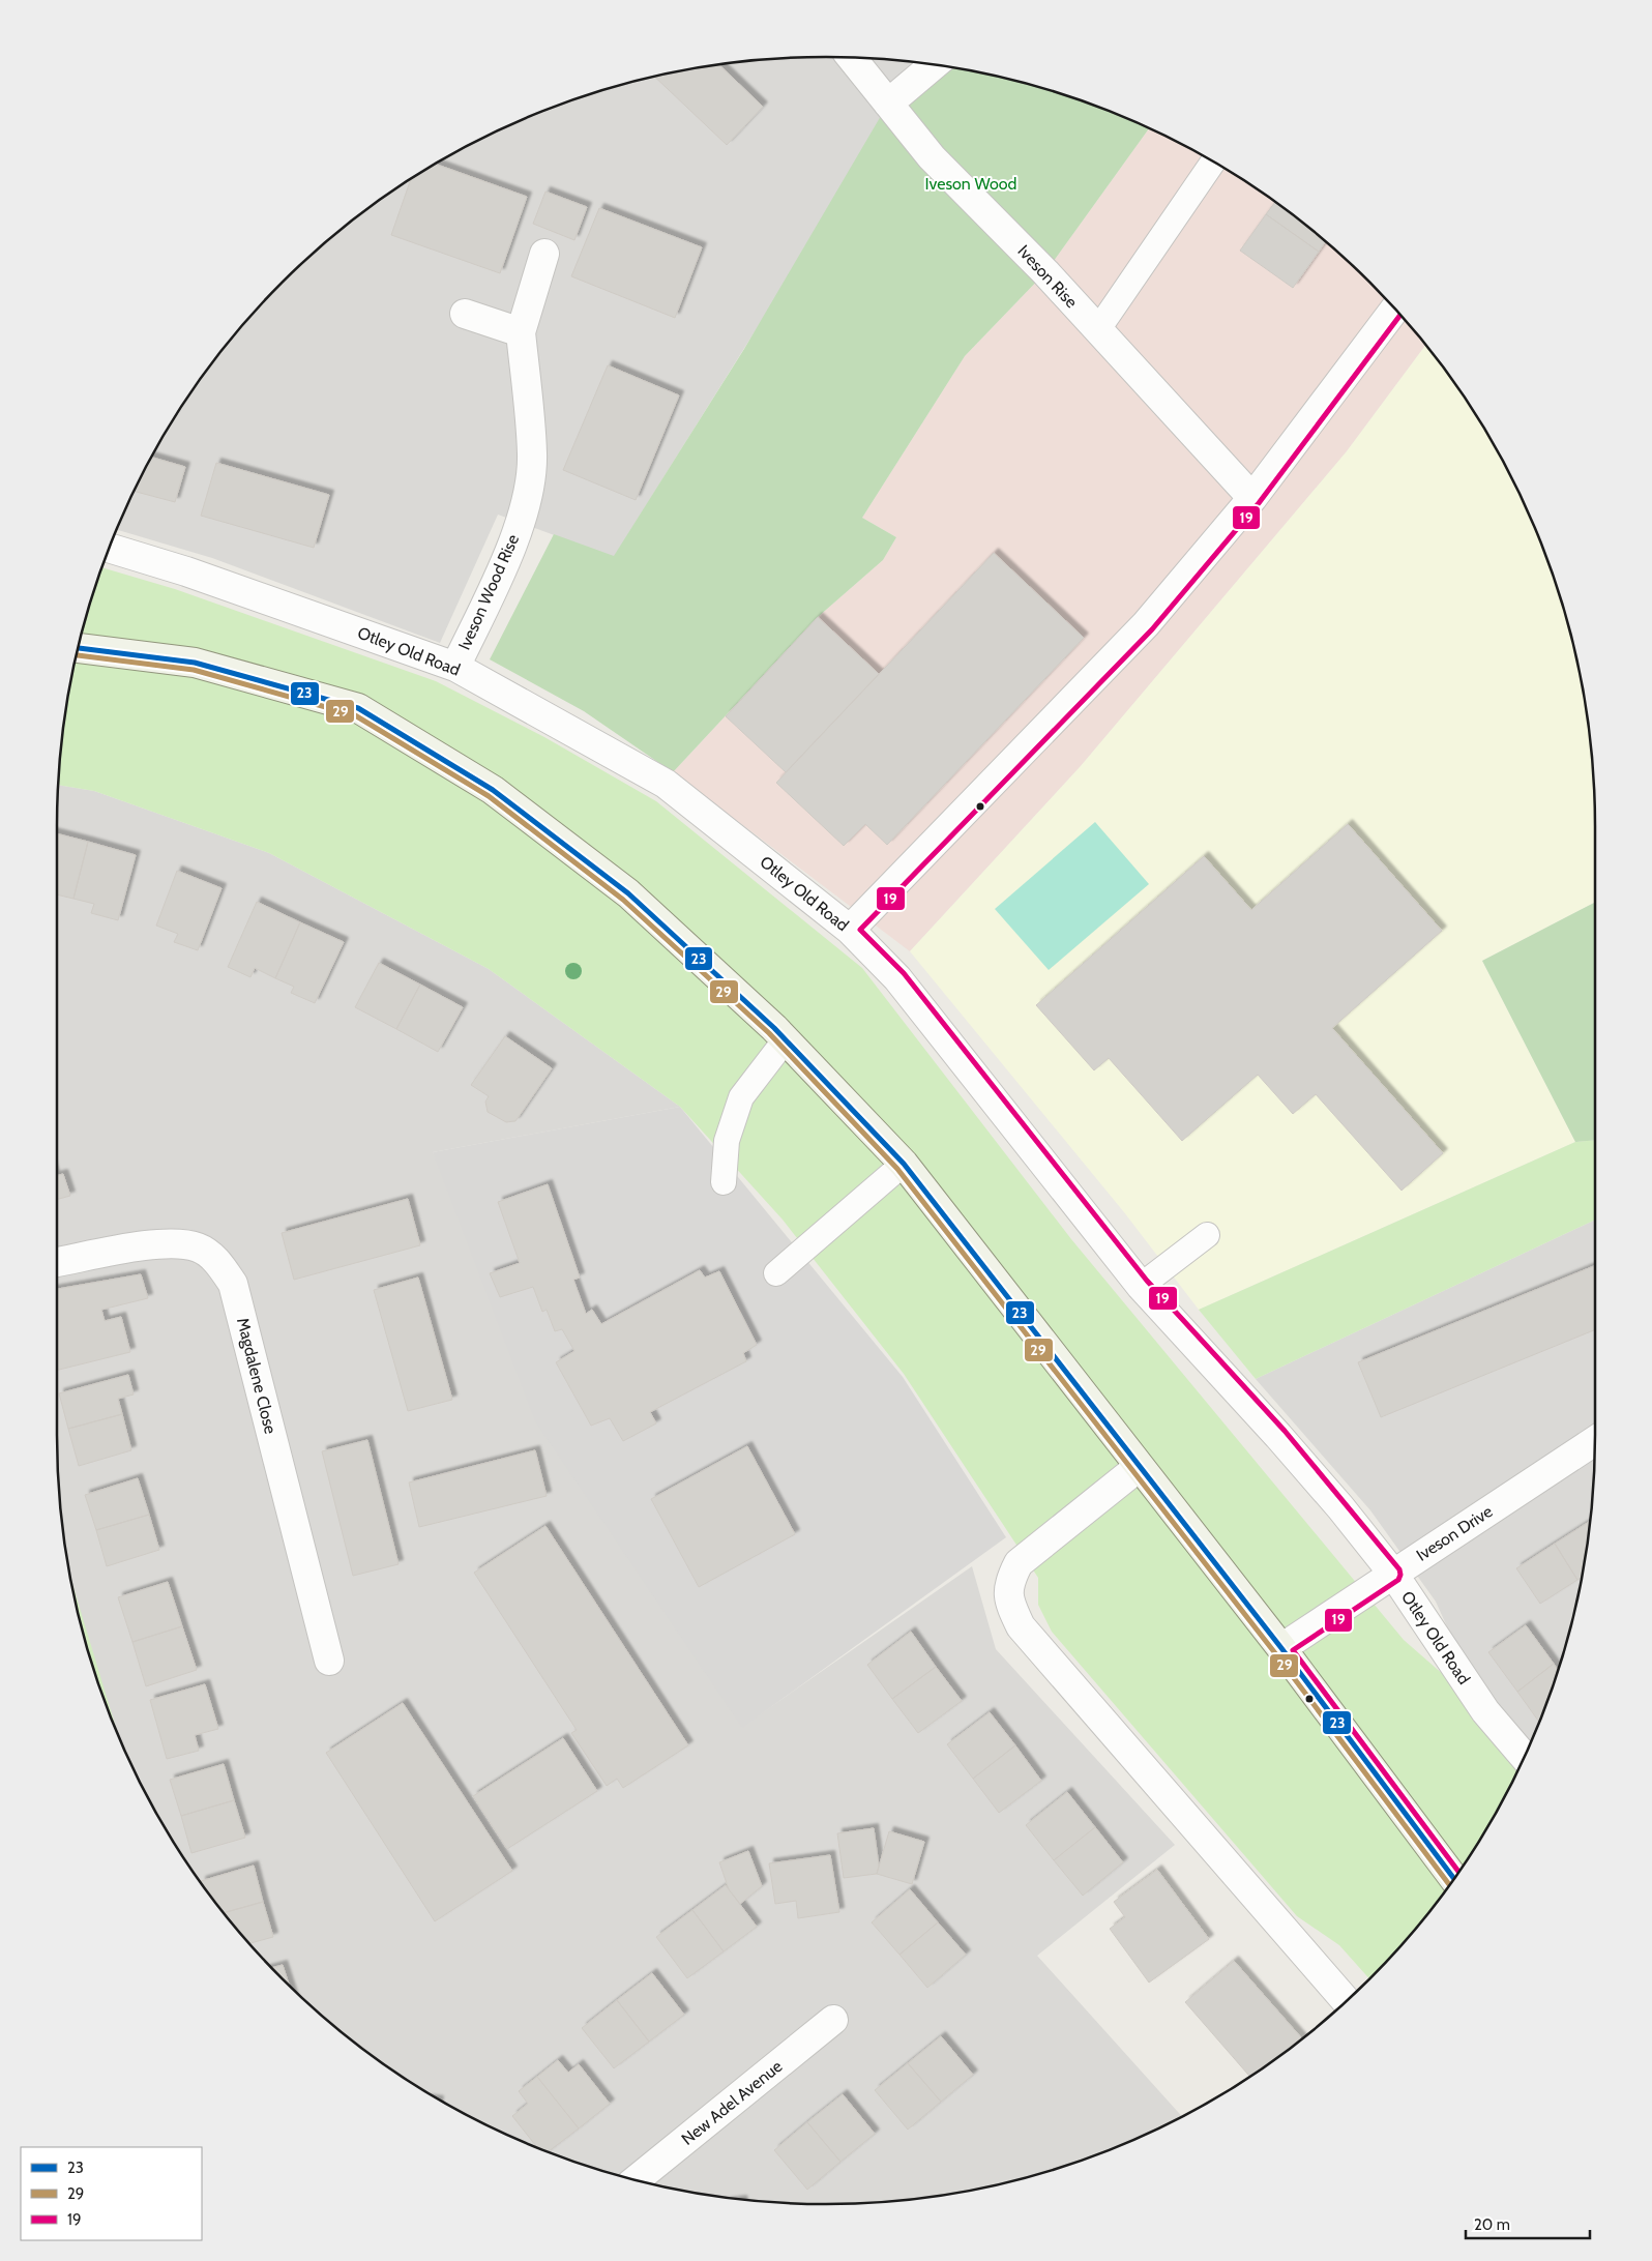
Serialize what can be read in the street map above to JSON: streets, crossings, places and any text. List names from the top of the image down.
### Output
{
  "streets": {
    "street": [
      "Iveson Rise",
      "Iveson Wood Rise",
      "Otley Old Road",
      "Magdalene Close",
      "Iveson Drive",
      "New Adel Avenue"
    ]
  },
  "crossings": [
    ["Iveson Wood Rise", "Otley Old Road"],
    ["Otley Old Road", "Iveson Drive"]
  ],
  "parks": ["Iveson Wood"],
  "lines": ["transit line 19", "transit line 23", "transit line 29"],
  "legend": ["23", "29", "19"],
  "scale_bar": "20 m"
}
